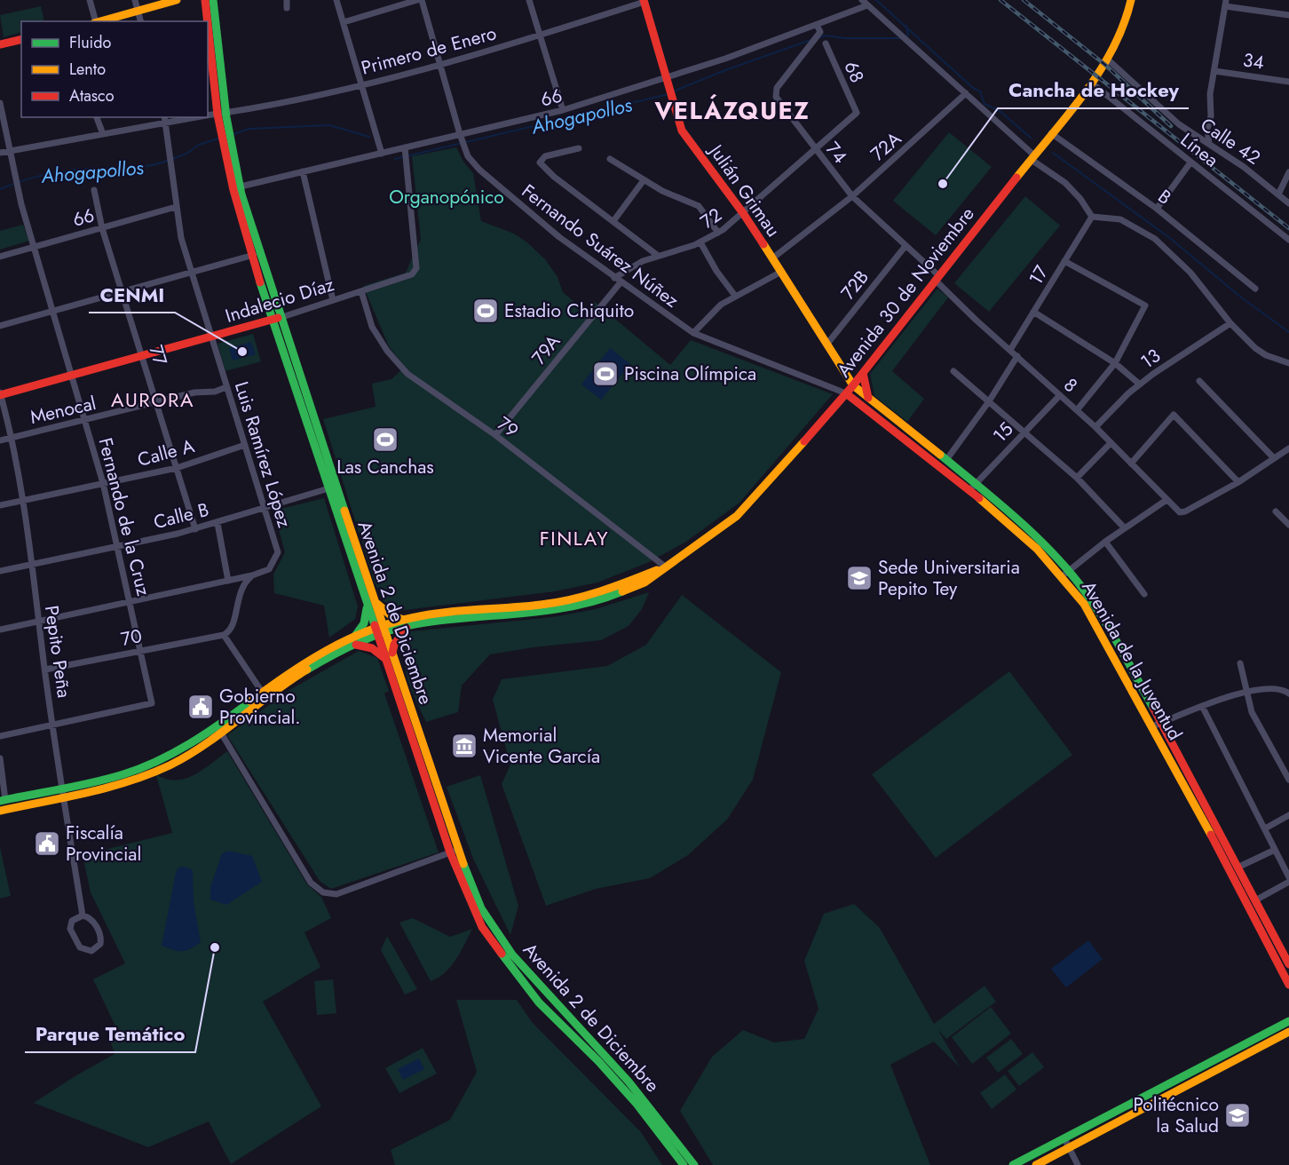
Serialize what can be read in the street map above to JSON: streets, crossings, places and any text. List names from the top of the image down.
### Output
{
  "streets": {
    "main road": [
      "Julián Grimau",
      "Avenida 30 de Noviembre",
      "Indalecio Díaz",
      "Avenida 2 de Diciembre",
      "Avenida de la Juventud"
    ],
    "street": [
      "Primero de Enero",
      "34",
      "68",
      "66",
      "Calle 42",
      "72A",
      "Línea",
      "74",
      "B",
      "72",
      "Fernando Suárez Núñez",
      "17",
      "72B",
      "79A",
      "77",
      "13",
      "8",
      "Menocal",
      "79",
      "15",
      "Calle A",
      "Luis Ramírez López",
      "Calle B",
      "Fernando de la Cruz",
      "70",
      "Pepito Peña"
    ]
  },
  "crossings": [
    ["Primero de Enero", "Julián Grimau"],
    ["Primero de Enero", "Fernando Suárez Núñez"],
    ["Primero de Enero", "Luis Ramírez López"],
    ["Primero de Enero", "Fernando de la Cruz"],
    ["Primero de Enero", "Avenida 2 de Diciembre"],
    ["68", "72"],
    ["66", "74"],
    ["66", "Julián Grimau"],
    ["66", "Fernando Suárez Núñez"],
    ["66", "Indalecio Díaz"],
    ["66", "77"],
    ["66", "Luis Ramírez López"],
    ["66", "Fernando de la Cruz"],
    ["66", "Avenida 2 de Diciembre"],
    ["Calle 42", "Avenida 30 de Noviembre"],
    ["72A", "74"],
    ["72A", "Julián Grimau"],
    ["Línea", "Avenida 30 de Noviembre"],
    ["74", "72"],
    ["74", "72B"],
    ["74", "Avenida 30 de Noviembre"],
    ["74", "8"],
    ["Julián Grimau", "72"],
    ["Julián Grimau", "72B"],
    ["Julián Grimau", "Avenida 30 de Noviembre"],
    ["Julián Grimau", "Avenida de la Juventud"],
    ["B", "Avenida 30 de Noviembre"],
    ["72", "Fernando Suárez Núñez"],
    ["Fernando Suárez Núñez", "Avenida 30 de Noviembre"],
    ["Fernando Suárez Núñez", "79A"],
    ["Fernando Suárez Núñez", "Avenida de la Juventud"],
    ["17", "8"],
    ["Avenida 30 de Noviembre", "8"],
    ["Avenida 30 de Noviembre", "79"],
    ["Avenida 30 de Noviembre", "Avenida 2 de Diciembre"],
    ["Avenida 30 de Noviembre", "Pepito Peña"],
    ["Avenida 30 de Noviembre", "Avenida de la Juventud"],
    ["Indalecio Díaz", "77"],
    ["Indalecio Díaz", "79"],
    ["Indalecio Díaz", "Luis Ramírez López"],
    ["Indalecio Díaz", "Fernando de la Cruz"],
    ["Indalecio Díaz", "Avenida 2 de Diciembre"],
    ["Indalecio Díaz", "Pepito Peña"],
    ["79A", "79"],
    ["77", "Menocal"],
    ["77", "Calle A"],
    ["77", "Calle B"],
    ["13", "8"],
    ["8", "15"],
    ["Menocal", "Luis Ramírez López"],
    ["Menocal", "Fernando de la Cruz"],
    ["Menocal", "Pepito Peña"],
    ["15", "Avenida de la Juventud"],
    ["Calle A", "Luis Ramírez López"],
    ["Calle A", "Fernando de la Cruz"],
    ["Calle A", "Pepito Peña"],
    ["Luis Ramírez López", "Calle B"],
    ["Calle B", "Fernando de la Cruz"],
    ["Calle B", "Avenida 2 de Diciembre"],
    ["Calle B", "Pepito Peña"],
    ["Fernando de la Cruz", "70"],
    ["Fernando de la Cruz", "Pepito Peña"],
    ["70", "Pepito Peña"]
  ],
  "districts": ["VELÁZQUEZ", "AURORA", "FINLAY"],
  "water": ["Ahogapollos"],
  "parks": ["Organopónico"],
  "places": {
    "other": ["Cancha de Hockey", "CENMI", "Parque Temático"],
    "sports": ["Estadio Chiquito", "Piscina Olímpica", "Las Canchas"],
    "school or university": ["Sede Universitaria Pepito Tey", "Politécnico la Salud"],
    "public building": ["Gobierno Provincial.", "Fiscalía Provincial"],
    "museum": ["Memorial Vicente García"]
  },
  "legend": ["Fluido", "Lento", "Atasco"]
}
